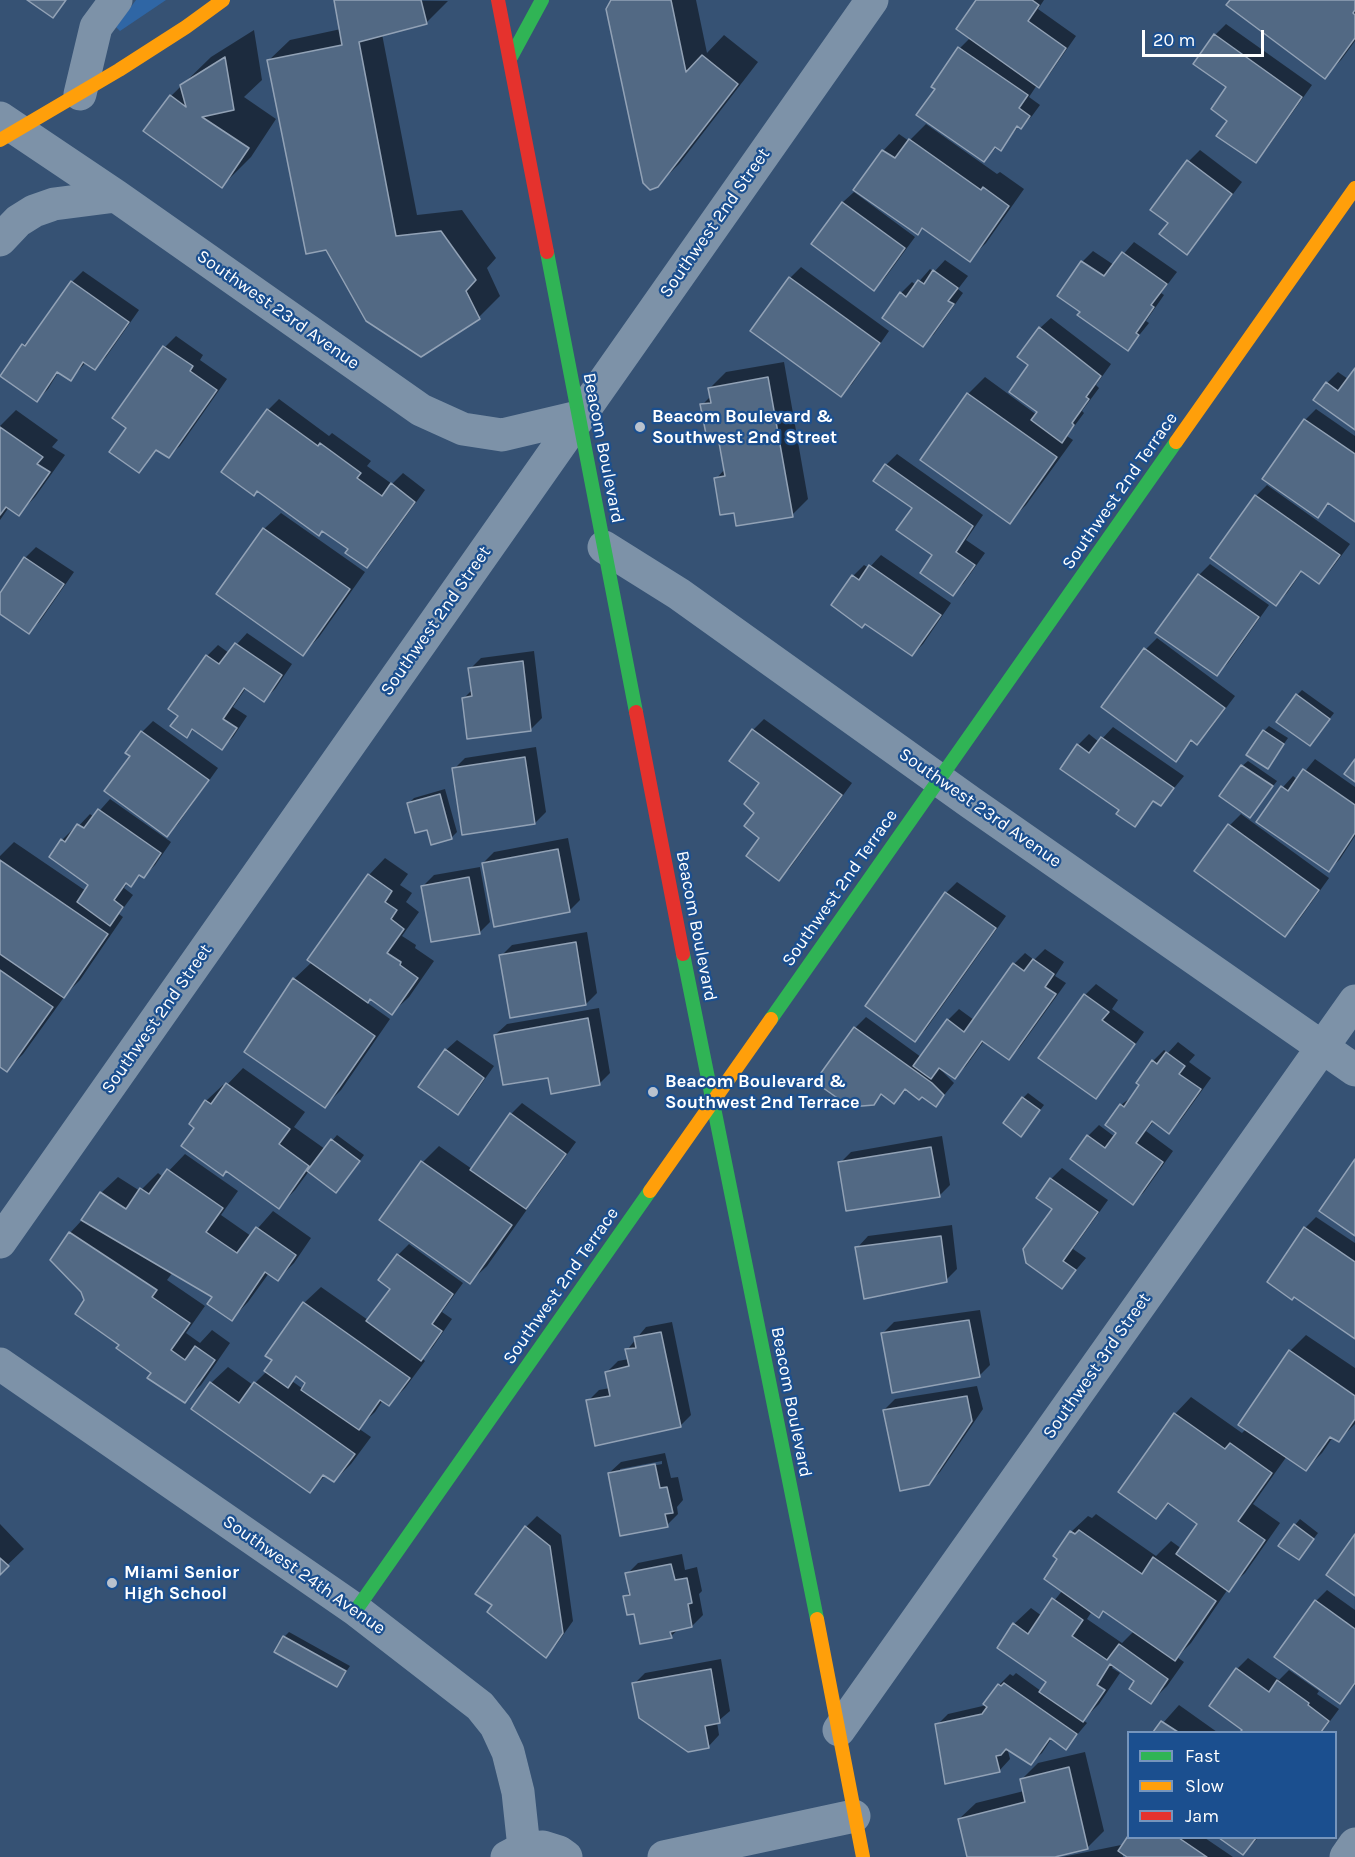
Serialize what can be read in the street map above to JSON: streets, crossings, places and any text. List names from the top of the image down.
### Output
{
  "streets": {
    "main road": ["Beacom Boulevard", "Southwest 2nd Terrace"],
    "street": [
      "Southwest 2nd Street",
      "Southwest 23rd Avenue",
      "Southwest 3rd Street",
      "Southwest 24th Avenue"
    ]
  },
  "crossings": [
    ["Southwest 2nd Street", "Southwest 23rd Avenue"],
    ["Southwest 2nd Street", "Beacom Boulevard"],
    ["Southwest 23rd Avenue", "Beacom Boulevard"],
    ["Southwest 23rd Avenue", "Southwest 2nd Terrace"],
    ["Southwest 23rd Avenue", "Southwest 3rd Street"],
    ["Beacom Boulevard", "Southwest 2nd Terrace"],
    ["Beacom Boulevard", "Southwest 3rd Street"],
    ["Southwest 2nd Terrace", "Southwest 24th Avenue"]
  ],
  "places": ["Beacom Boulevard & Southwest 2nd Street", "Beacom Boulevard & Southwest 2nd Terrace", "Miami Senior High School"],
  "legend": ["Fast", "Slow", "Jam"],
  "scale_bar": "20 m"
}
